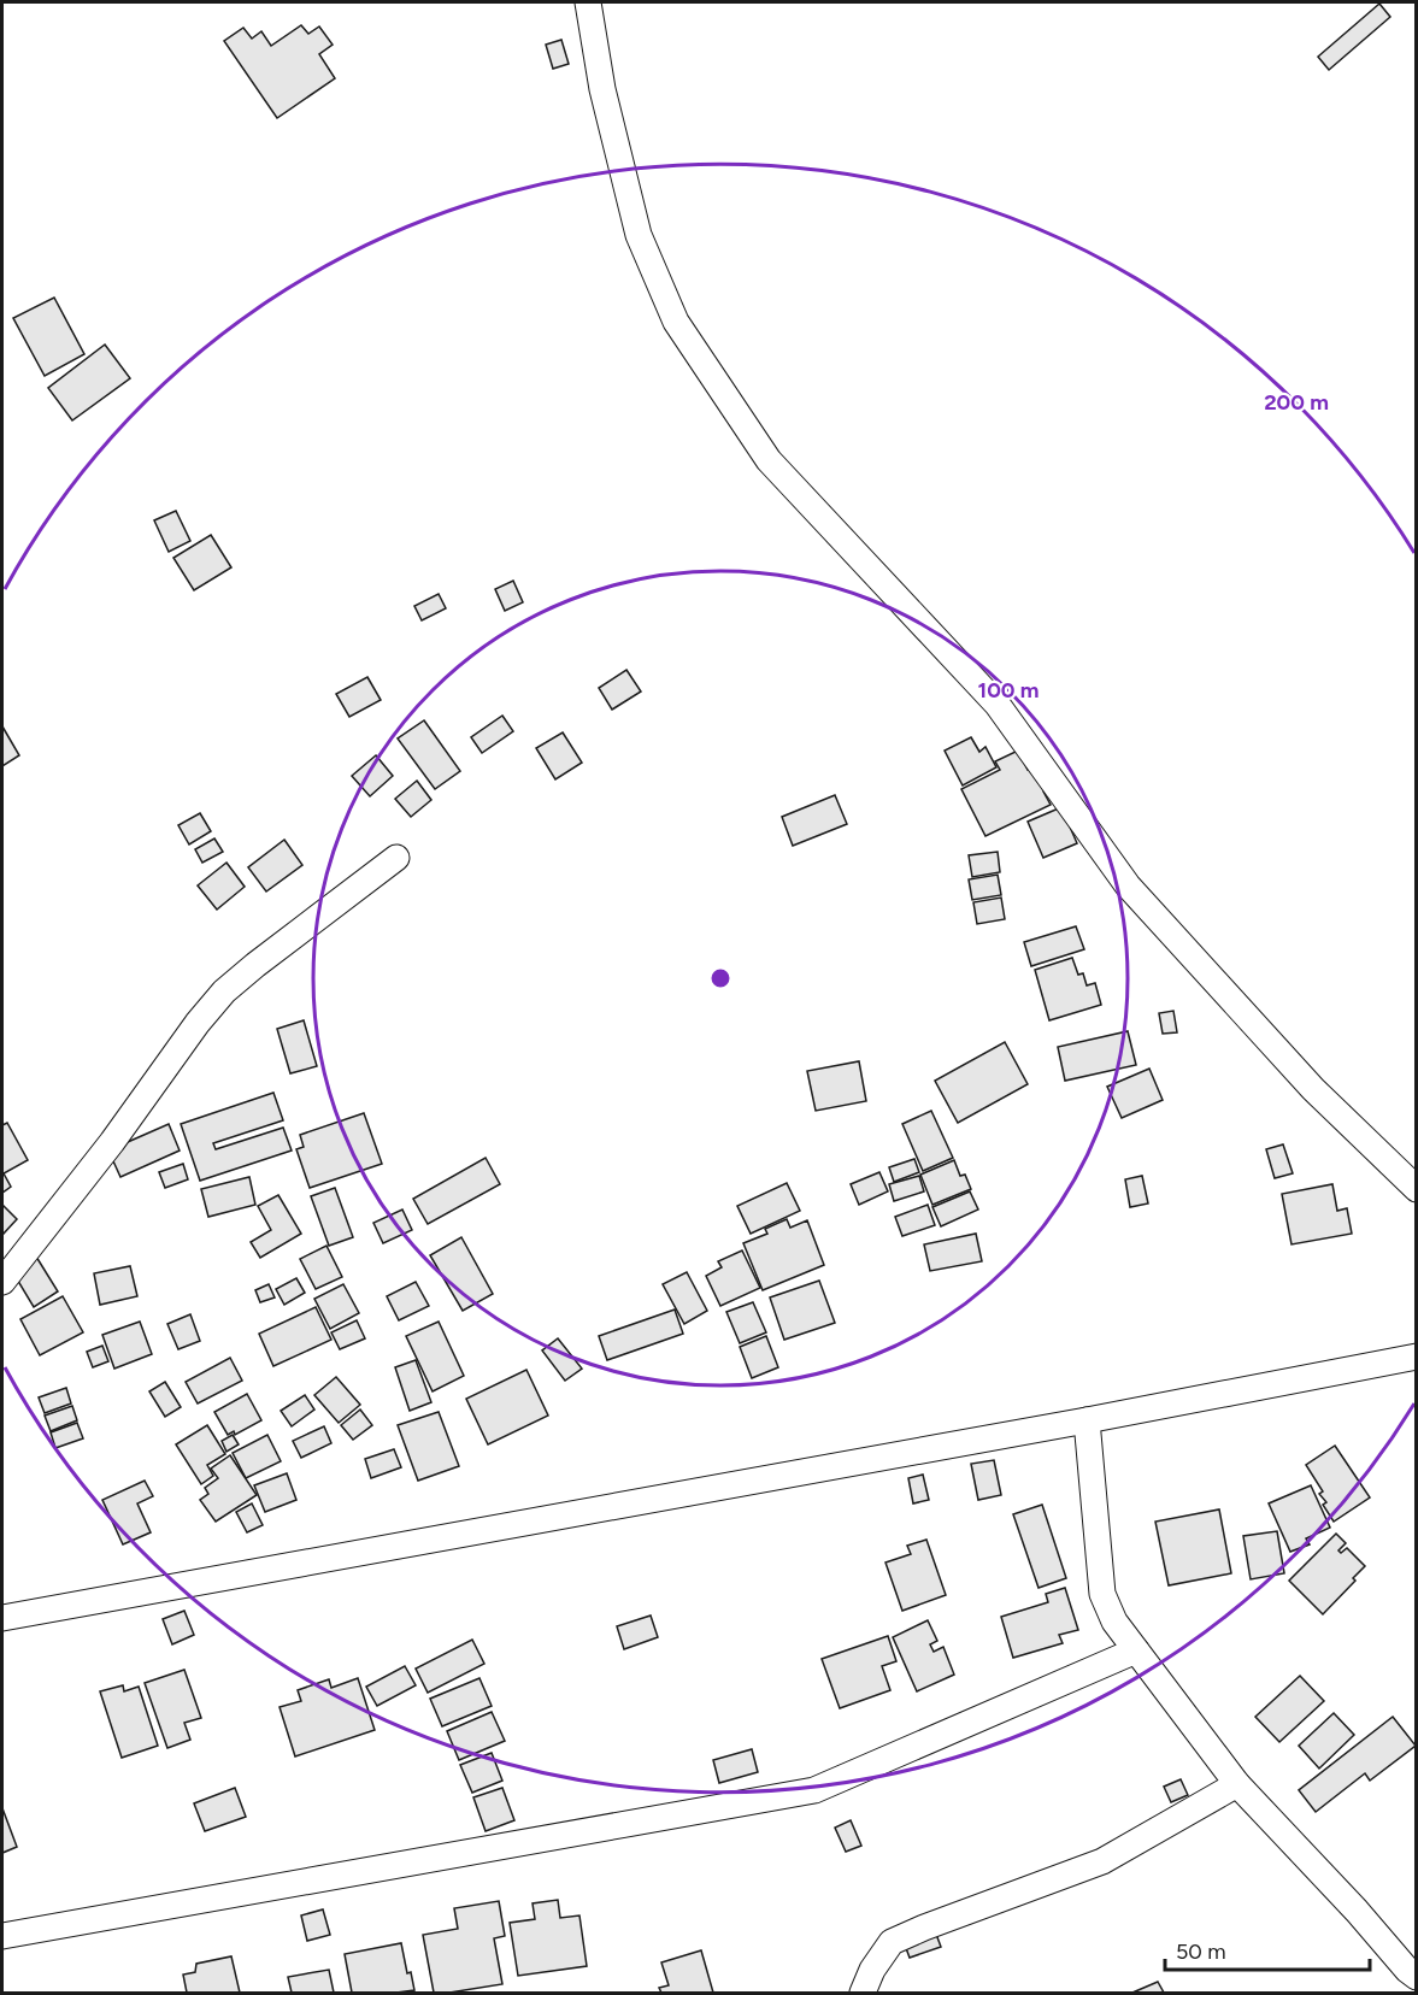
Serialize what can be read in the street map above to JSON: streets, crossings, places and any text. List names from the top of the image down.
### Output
{
  "scale_bar": "50 m",
  "rings": ["200 m", "100 m"]
}
